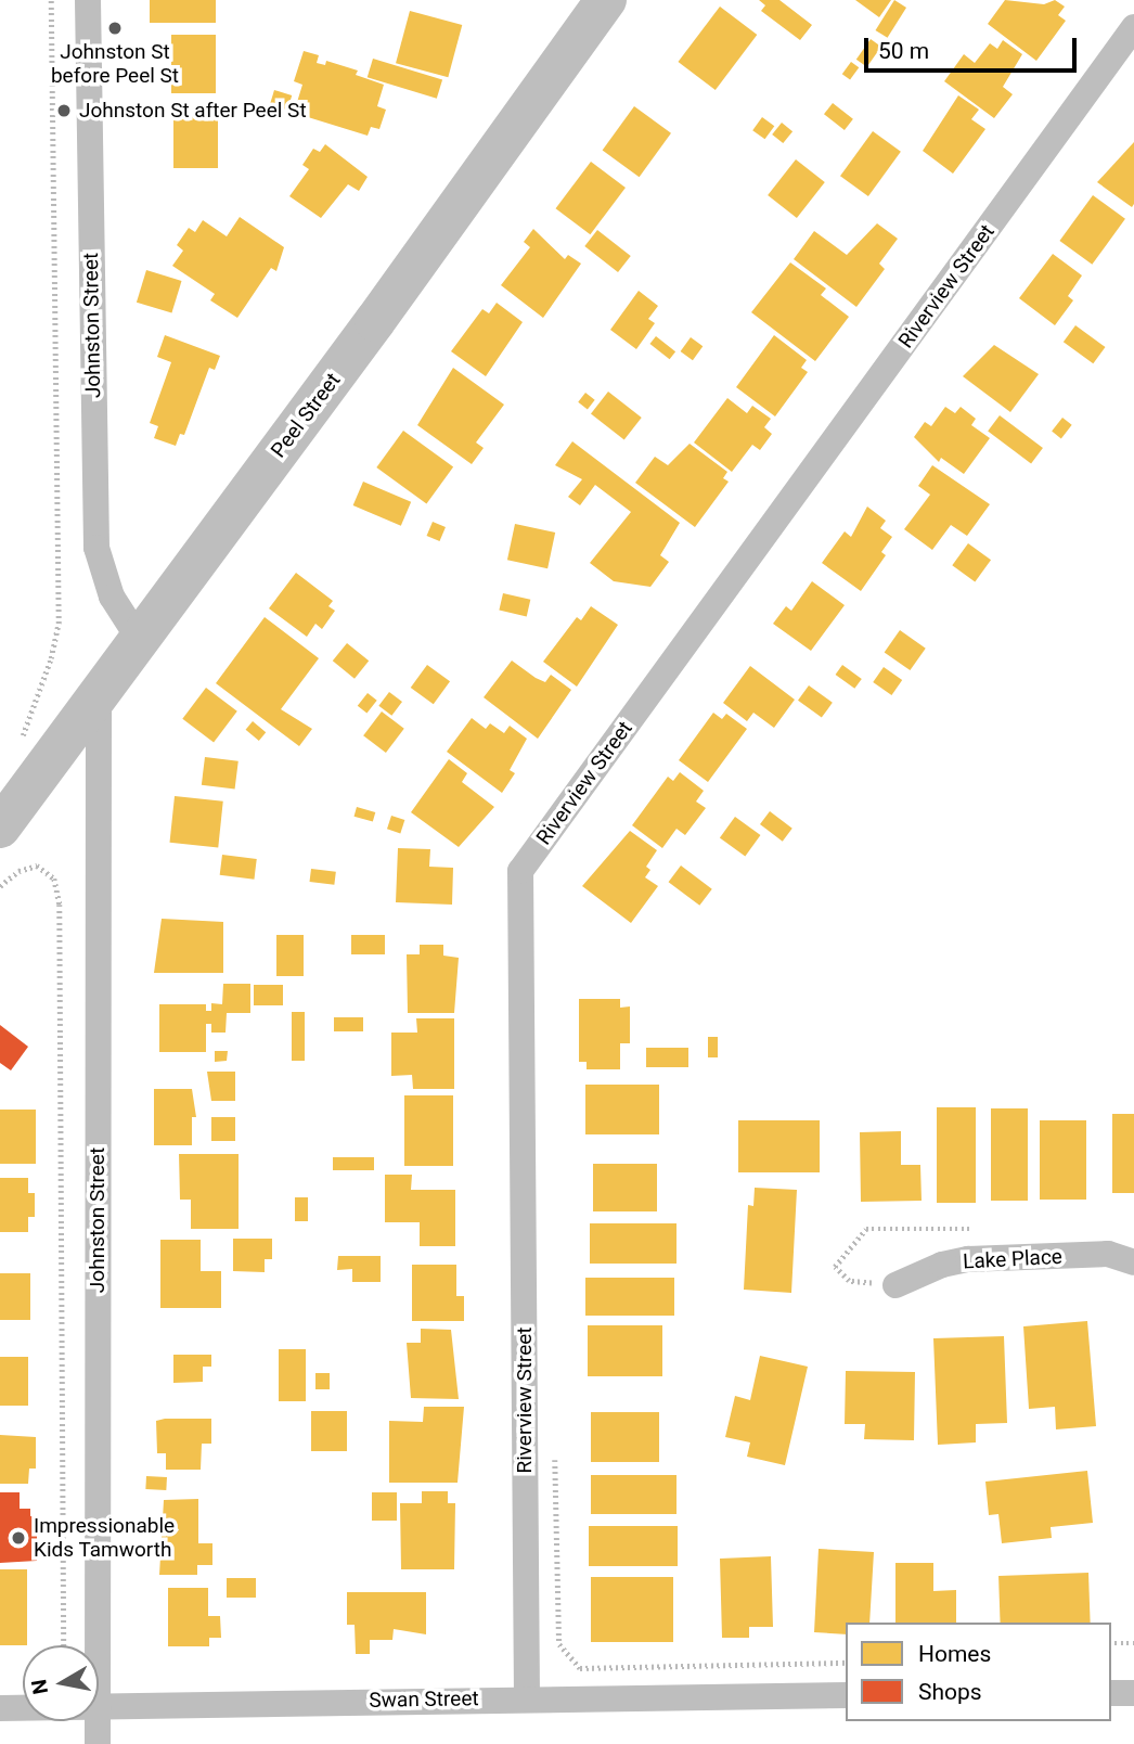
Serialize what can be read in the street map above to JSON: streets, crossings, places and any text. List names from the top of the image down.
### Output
{
  "streets": {
    "main road": ["Peel Street"],
    "street": [
      "Riverview Street",
      "Johnston Street",
      "Lake Place",
      "Swan Street"
    ]
  },
  "crossings": [
    ["Riverview Street", "Swan Street"],
    ["Johnston Street", "Peel Street"]
  ],
  "places": ["Johnston St before Peel St", "Johnston St after Peel St", "Impressionable Kids Tamworth"],
  "legend": ["Homes", "Shops"],
  "scale_bar": "50 m",
  "north": "left"
}
